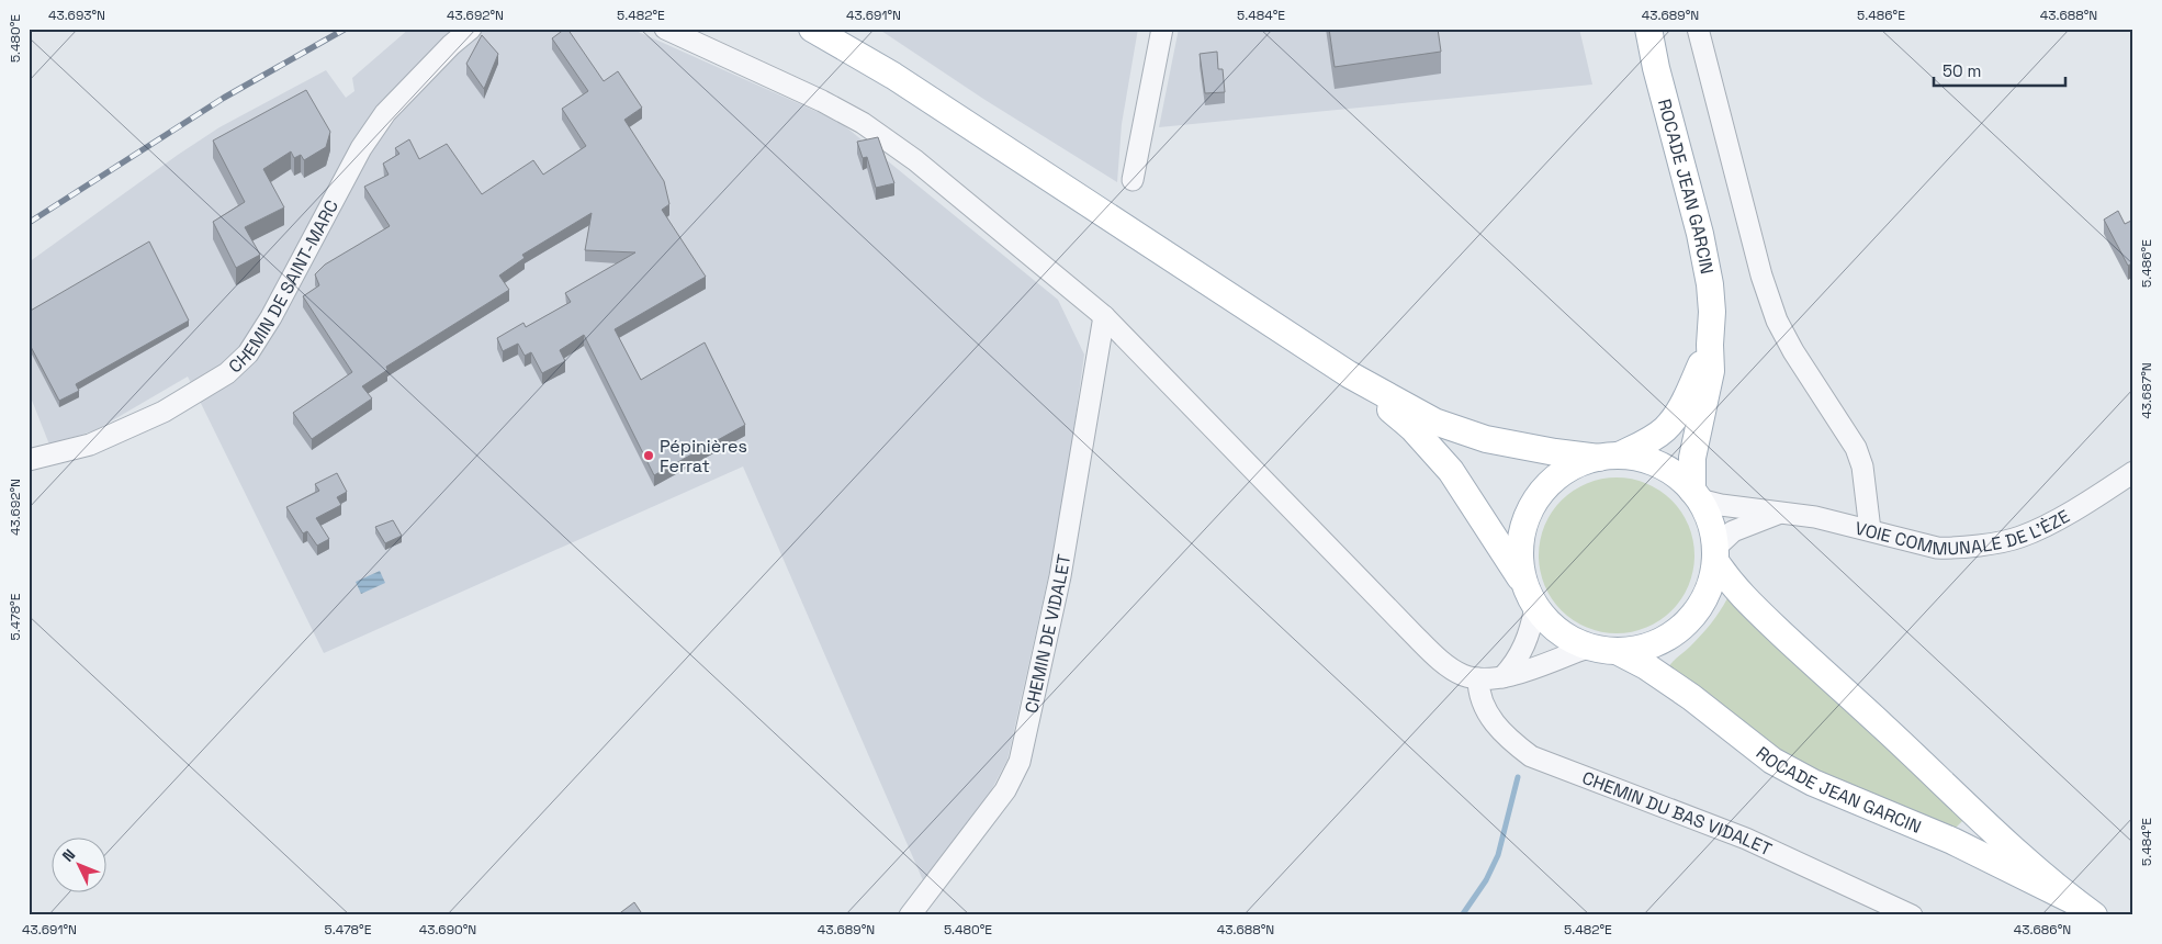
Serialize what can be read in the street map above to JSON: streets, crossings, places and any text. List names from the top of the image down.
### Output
{
  "streets": {
    "main road": ["ROCADE JEAN GARCIN"],
    "street": [
      "CHEMIN DE SAINT-MARC",
      "VOIE COMMUNALE DE L'ÈZE",
      "CHEMIN DE VIDALET",
      "CHEMIN DU BAS VIDALET"
    ]
  },
  "crossings": [
    ["ROCADE JEAN GARCIN", "VOIE COMMUNALE DE L'ÈZE"]
  ],
  "places": ["Pépinières Ferrat"],
  "scale_bar": "50 m",
  "north": "top left",
  "coordinates": [
    "43.693°N",
    "43.692°N",
    "5.482°E",
    "43.691°N",
    "5.484°E",
    "43.689°N",
    "5.486°E",
    "43.688°N",
    "5.480°E",
    "43.687°N",
    "5.478°E",
    "43.690°N",
    "43.686°N"
  ]
}
